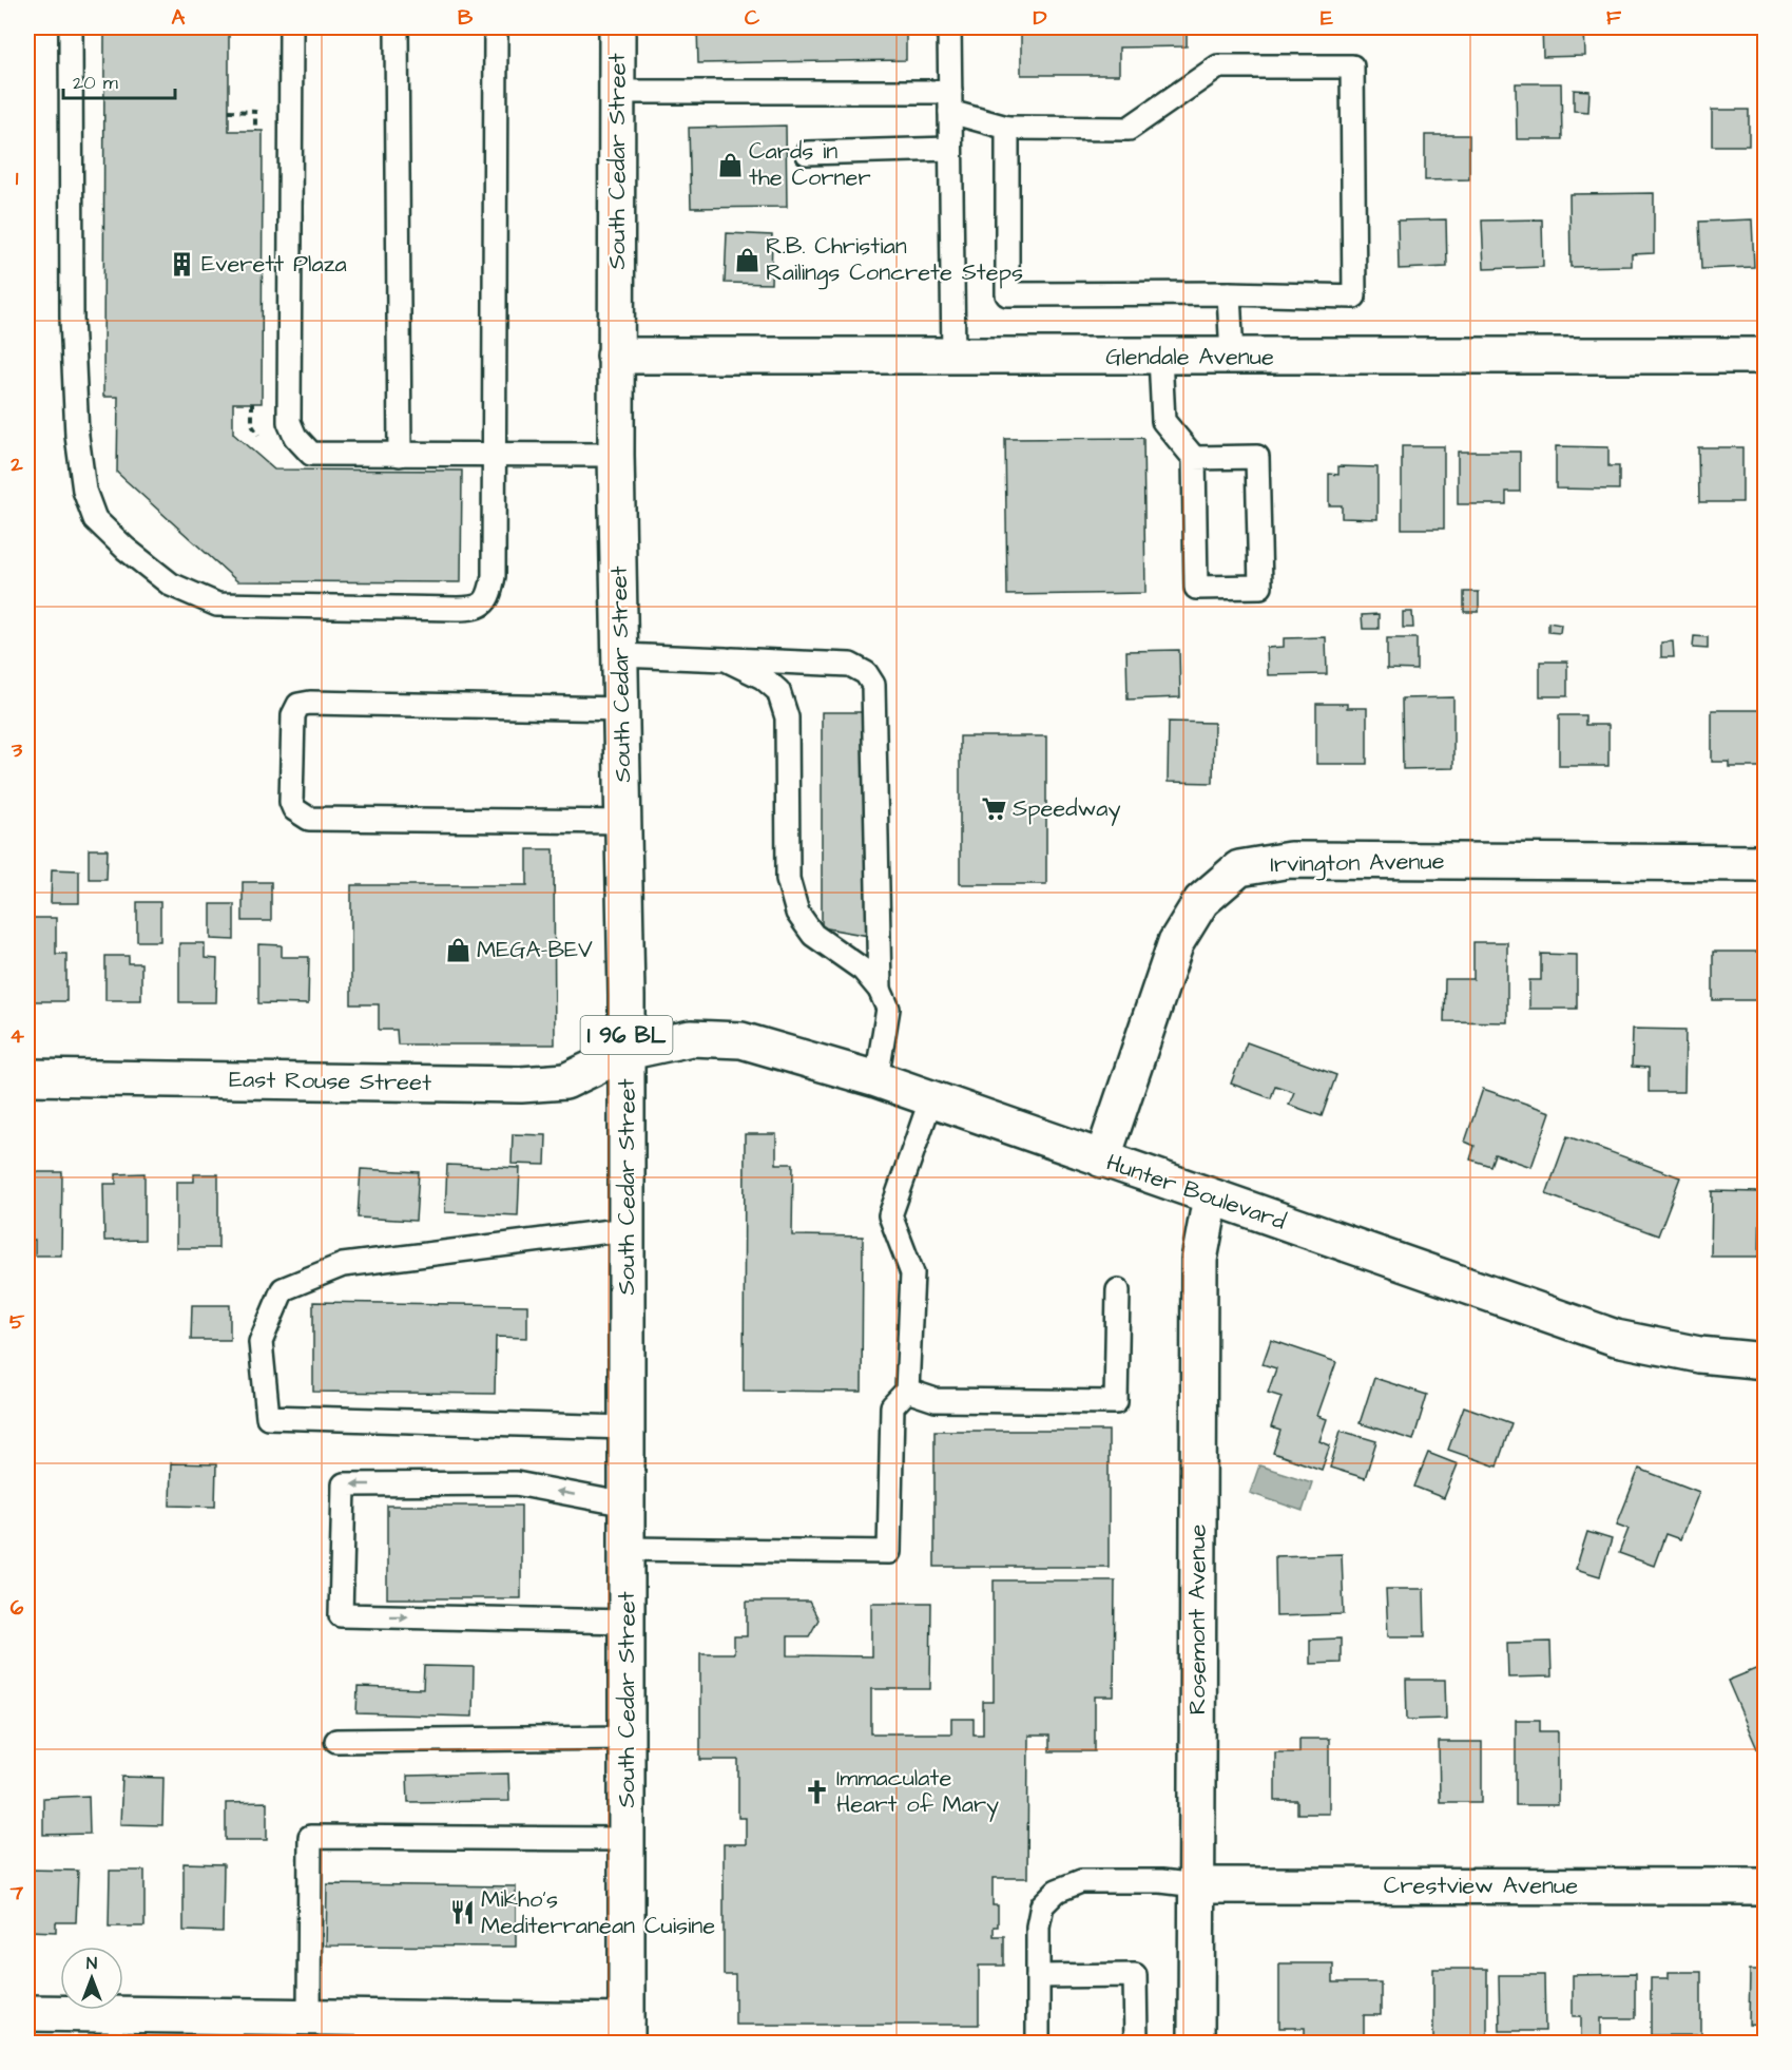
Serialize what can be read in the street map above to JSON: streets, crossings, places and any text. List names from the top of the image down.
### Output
{
  "streets": {
    "street": [
      "South Cedar Street",
      "Glendale Avenue",
      "Irvington Avenue",
      "I 96 BL",
      "East Rouse Street",
      "Hunter Boulevard",
      "Rosemont Avenue",
      "Crestview Avenue"
    ]
  },
  "crossings": [
    ["South Cedar Street", "Glendale Avenue"],
    ["South Cedar Street", "East Rouse Street"],
    ["South Cedar Street", "Hunter Boulevard"],
    ["Irvington Avenue", "Hunter Boulevard"],
    ["East Rouse Street", "Hunter Boulevard"],
    ["Hunter Boulevard", "Rosemont Avenue"],
    ["Rosemont Avenue", "Crestview Avenue"]
  ],
  "places": {
    "shop": ["Cards in the Corner", "R.B. Christian Railings Concrete Steps", "MEGA-BEV"],
    "building": ["Everett Plaza"],
    "supermarket": ["Speedway"],
    "church": ["Immaculate Heart of Mary"],
    "restaurant": ["Mikho's Mediterranean Cuisine"]
  },
  "scale_bar": "20 m",
  "north": "top",
  "grid": {
    "columns": [
      "A",
      "B",
      "C",
      "D",
      "E",
      "F"
    ],
    "rows": [
      "1",
      "2",
      "3",
      "4",
      "5",
      "6",
      "7"
    ]
  }
}
